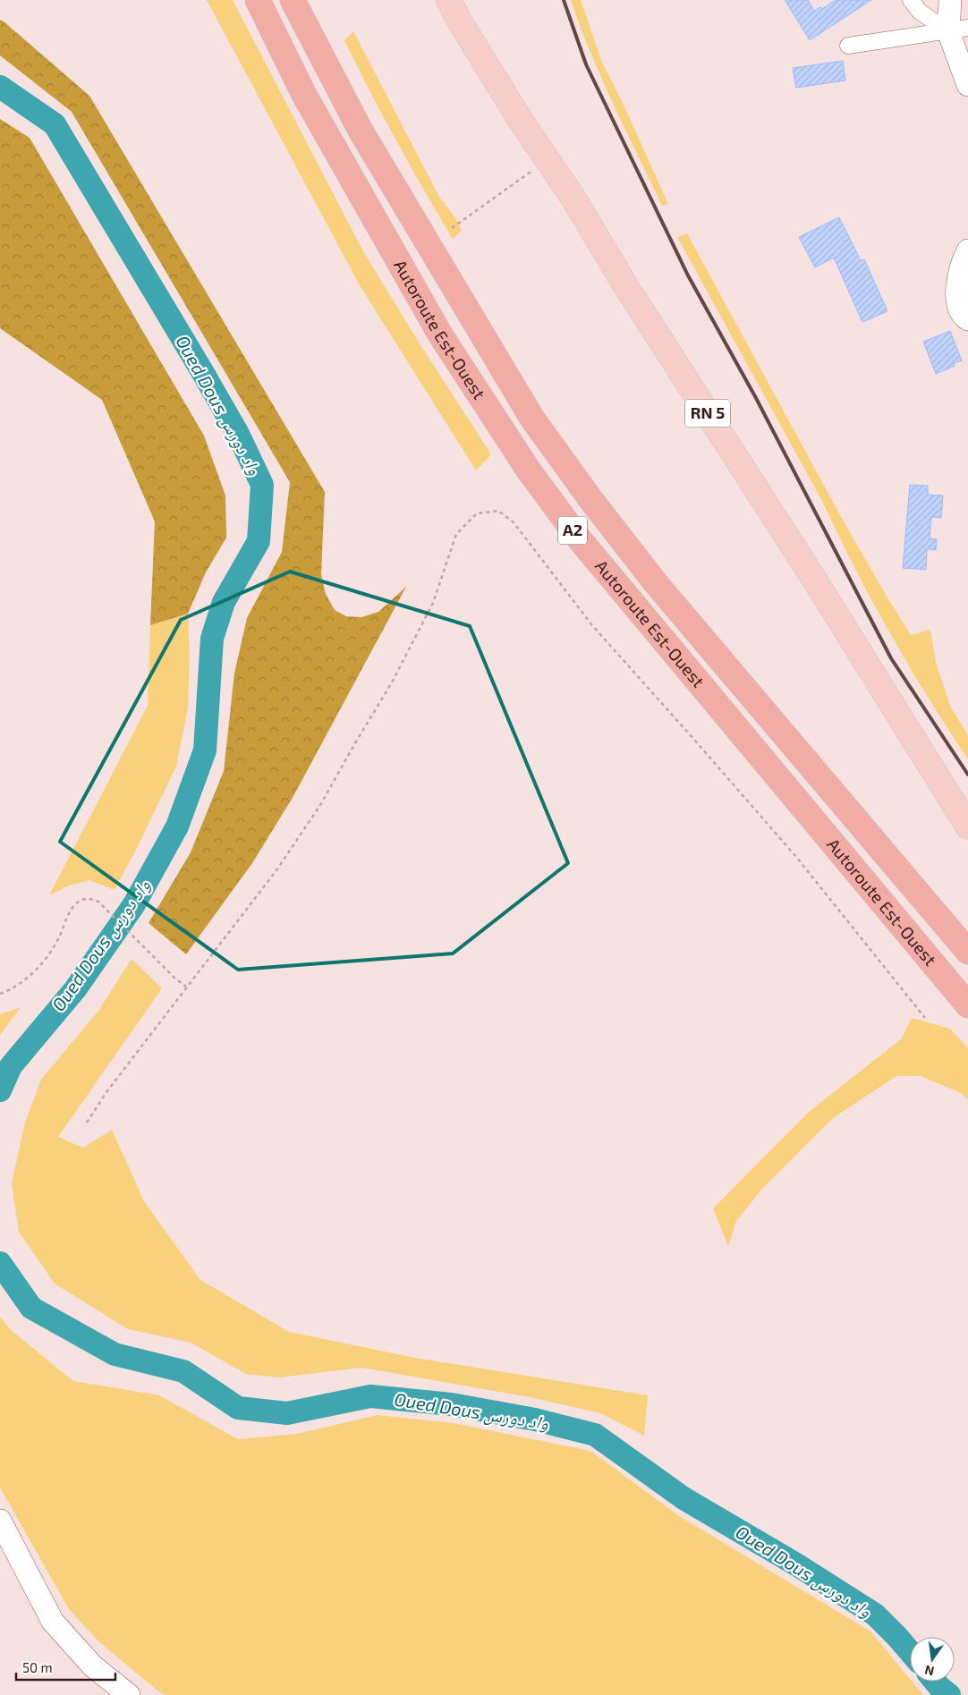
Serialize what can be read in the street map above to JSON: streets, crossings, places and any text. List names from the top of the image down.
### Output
{
  "streets": {
    "highway": ["Autoroute Est-Ouest", "A2"],
    "main road": ["RN 5"]
  },
  "water": ["Oued Dous واد دورس"],
  "scale_bar": "50 m",
  "north": "bottom"
}
